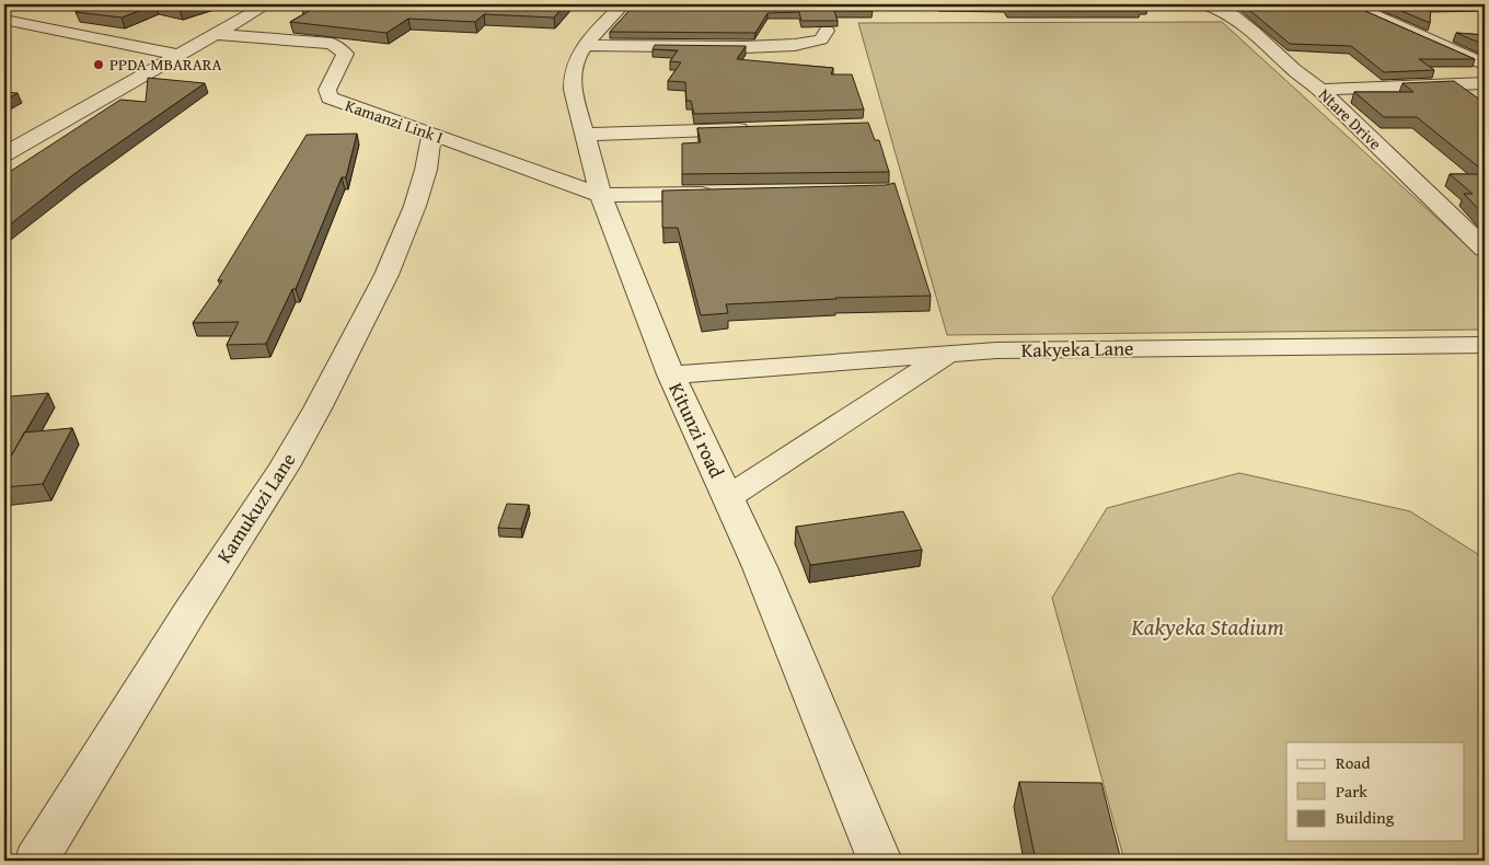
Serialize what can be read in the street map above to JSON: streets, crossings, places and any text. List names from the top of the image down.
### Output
{
  "streets": {
    "street": [
      "Ntare Drive",
      "Kamanzi Link I",
      "Kakyeka Lane",
      "Kitunzi road",
      "Kamukuzi Lane"
    ]
  },
  "crossings": [
    ["Kamanzi Link I", "Kitunzi road"],
    ["Kamanzi Link I", "Kamukuzi Lane"],
    ["Kakyeka Lane", "Kitunzi road"]
  ],
  "parks": ["Kakyeka Stadium"],
  "places": ["PPDA MBARARA"],
  "legend": ["Road", "Park", "Building"]
}
